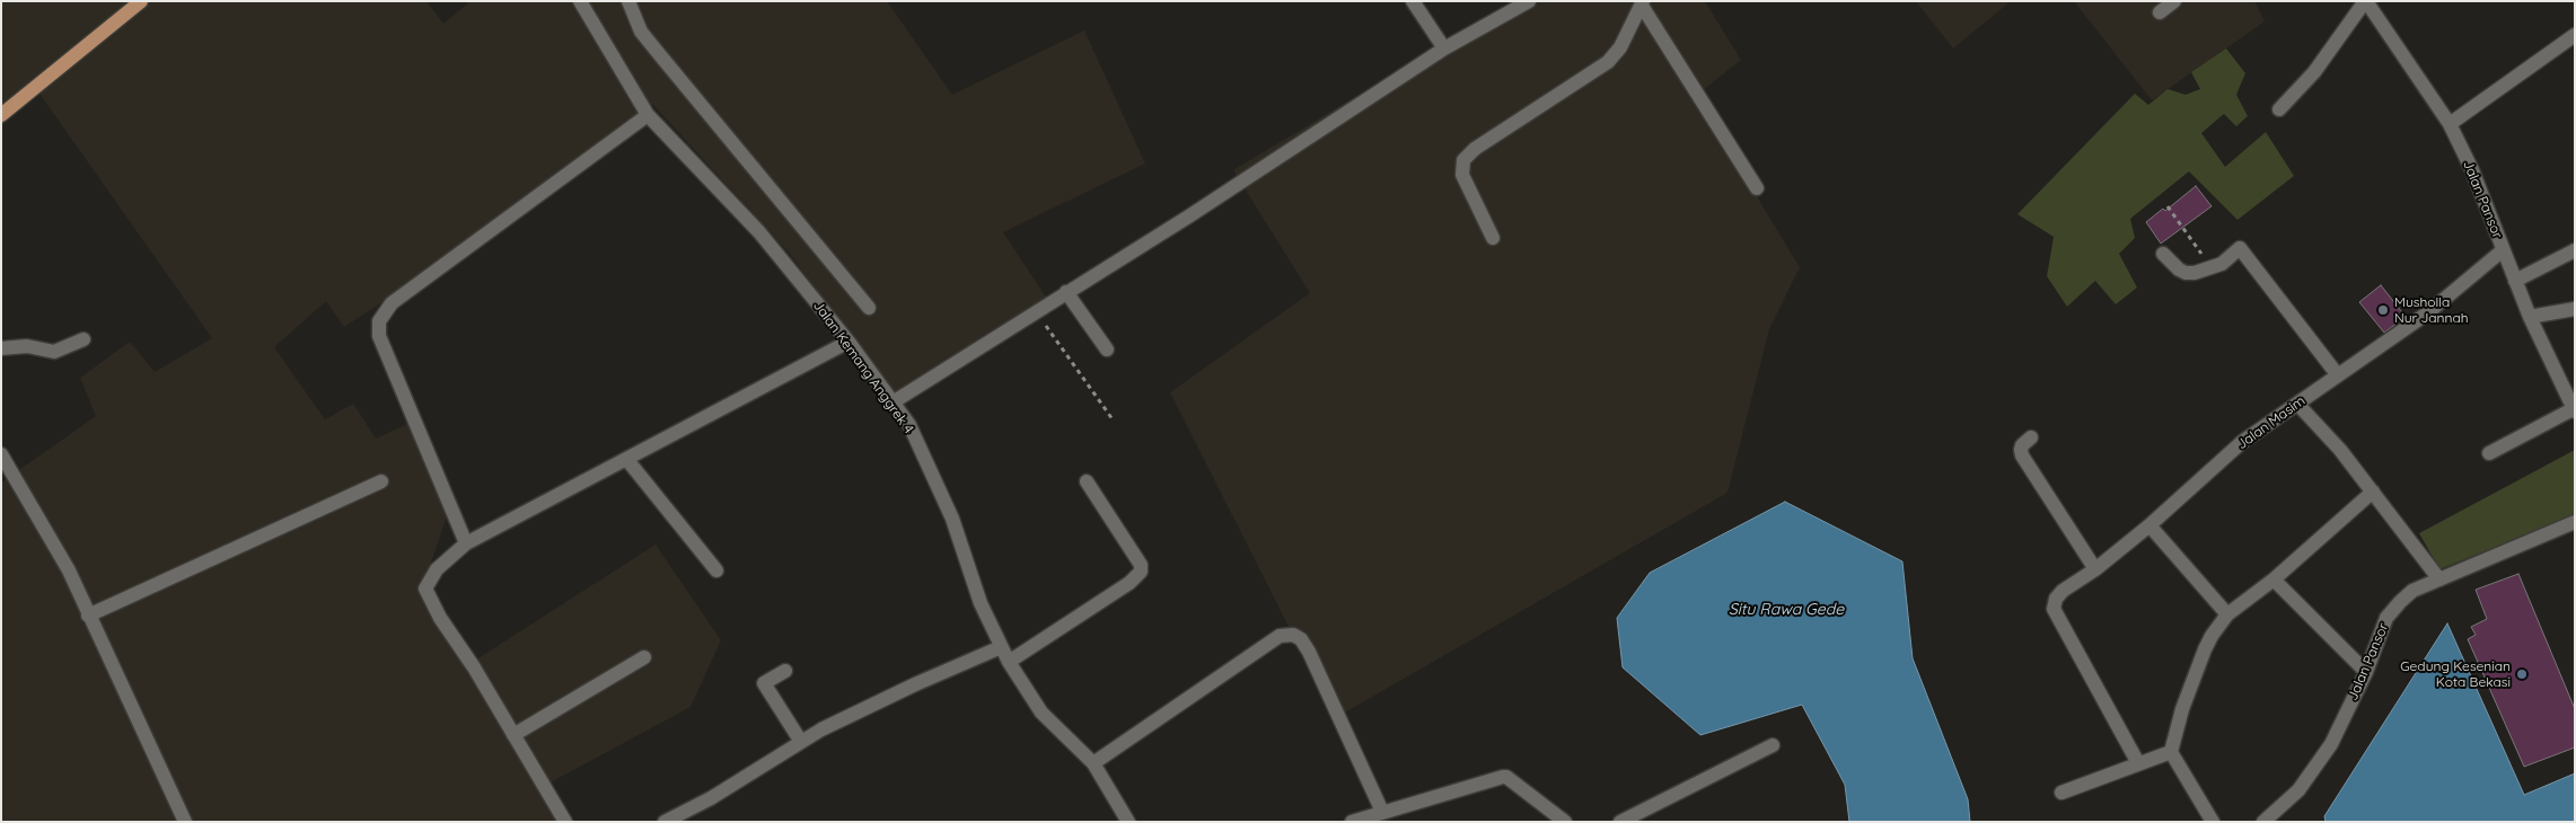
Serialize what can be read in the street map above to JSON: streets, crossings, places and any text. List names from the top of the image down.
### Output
{
  "streets": {
    "street": ["Jalan Pansor", "Jalan Kemang Anggrek 4", "Jalan Masim"]
  },
  "crossings": [
    ["Jalan Pansor", "Jalan Masim"]
  ],
  "water": ["Situ Rawa Gede"],
  "places": ["Musholla Nur Jannah", "Gedung Kesenian Kota Bekasi"]
}
